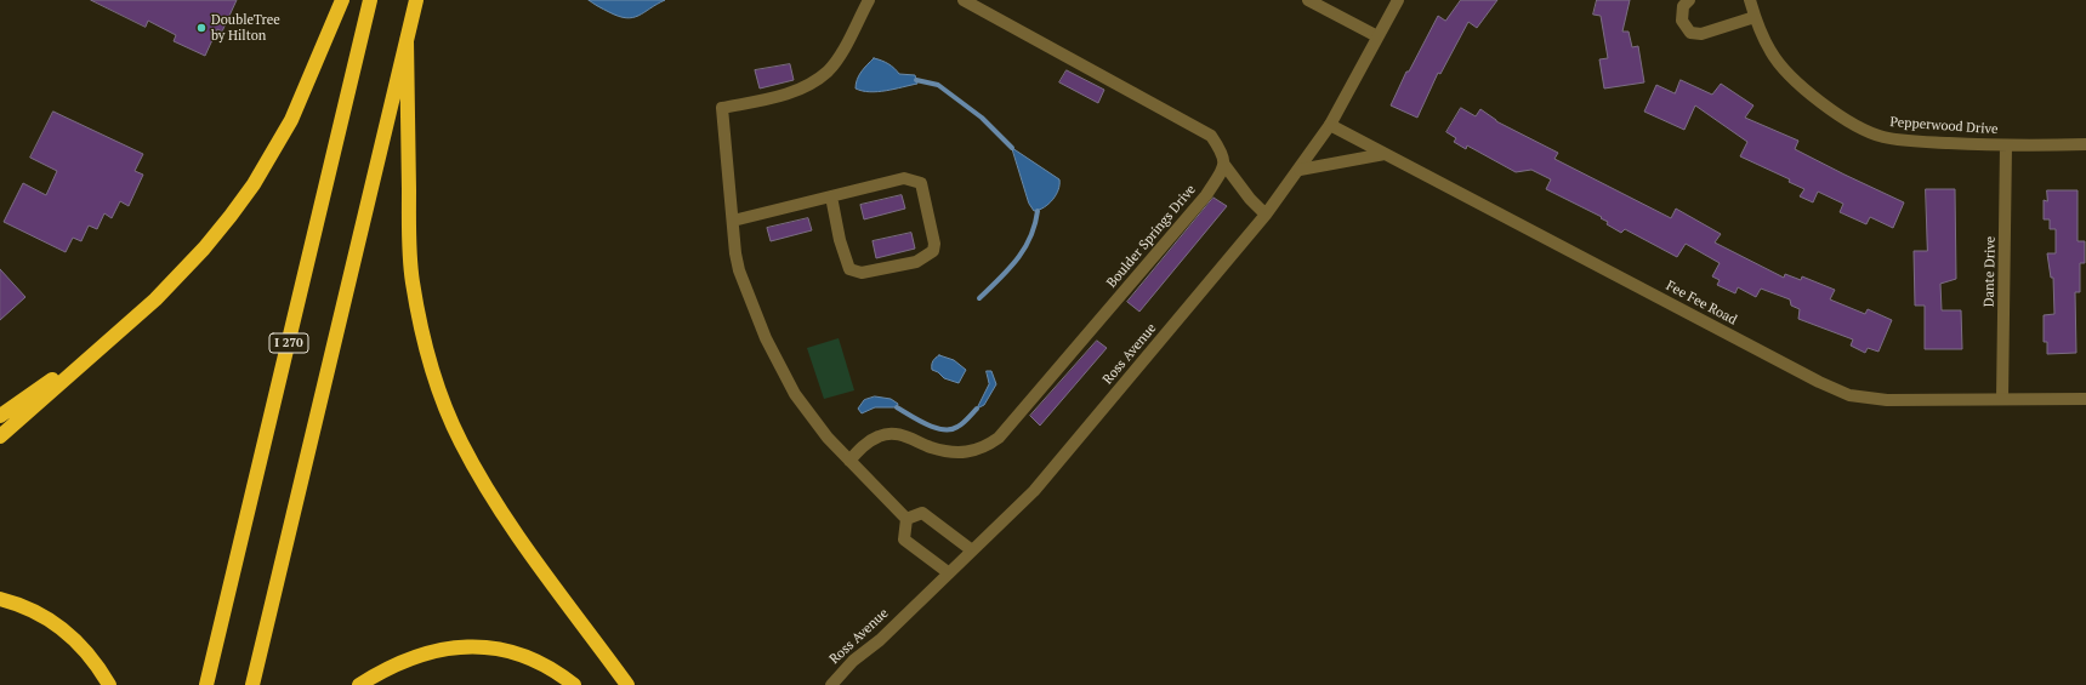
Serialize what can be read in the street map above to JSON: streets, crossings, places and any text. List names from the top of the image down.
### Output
{
  "streets": {
    "highway": ["I 270"],
    "street": [
      "Pepperwood Drive",
      "Boulder Springs Drive",
      "Dante Drive",
      "Fee Fee Road",
      "Ross Avenue"
    ]
  },
  "crossings": [
    ["Pepperwood Drive", "Dante Drive"],
    ["Dante Drive", "Fee Fee Road"],
    ["Fee Fee Road", "Ross Avenue"]
  ],
  "places": ["DoubleTree by Hilton"]
}
